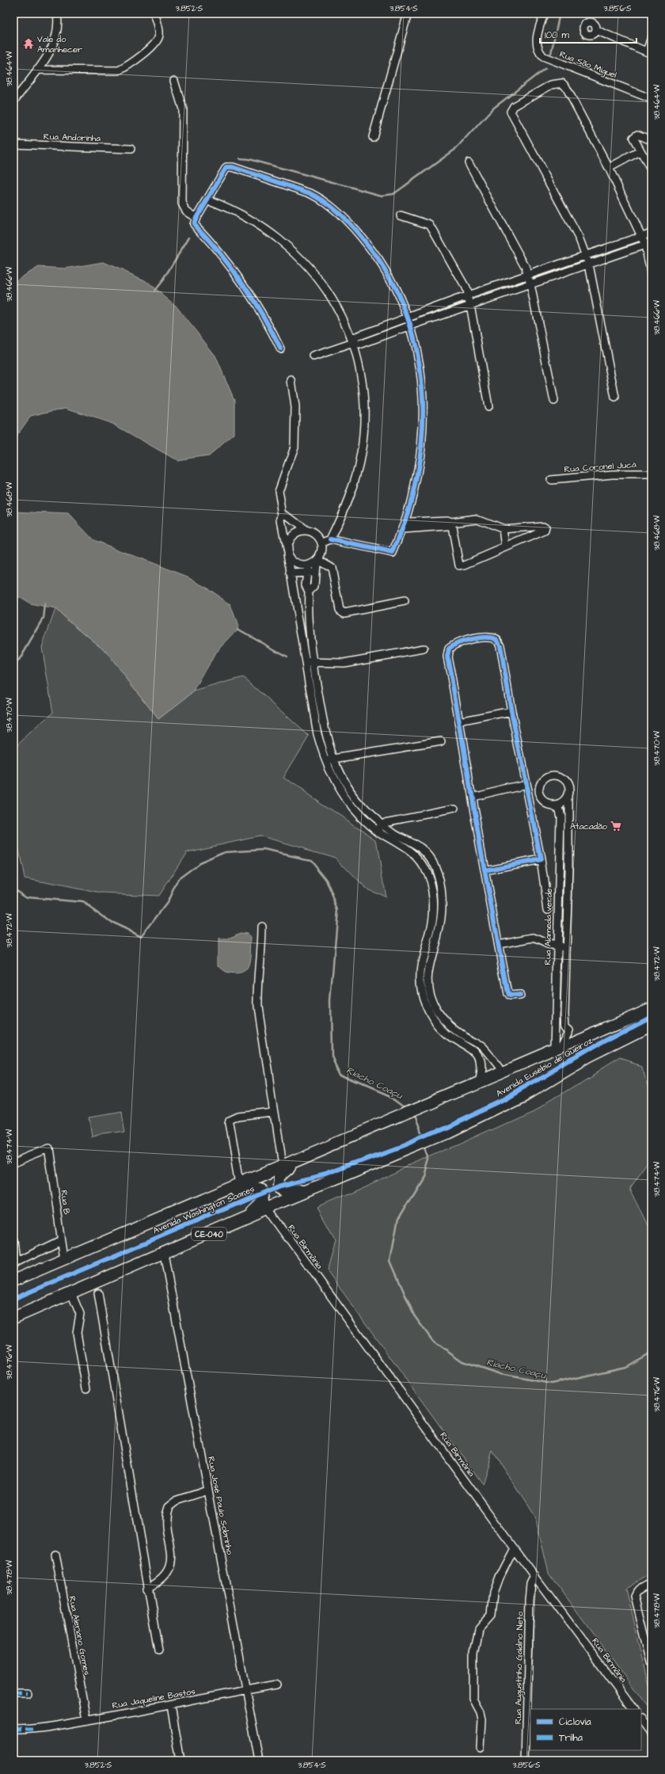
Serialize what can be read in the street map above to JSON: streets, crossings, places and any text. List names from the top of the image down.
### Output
{
  "streets": {
    "highway": ["Avenida Eusébio de Queiroz", "Avenida Washington Soares", "CE-040"],
    "street": [
      "Rua São Miguel",
      "Rua Andorinha",
      "Rua Coronel Jucá",
      "Rua Alameda verde",
      "Rua B",
      "Rua Birmânia",
      "Rua José Paulo Sobrinho",
      "Rua Aleriano Gomes",
      "Rua Augustinho Galdino Neto",
      "Rua Jaqueline Bastos"
    ]
  },
  "crossings": [
    ["Rua Alameda verde", "Avenida Eusébio de Queiroz"],
    ["Avenida Eusébio de Queiroz", "Avenida Washington Soares"],
    ["Avenida Eusébio de Queiroz", "CE-040"],
    ["Rua B", "Avenida Washington Soares"],
    ["CE-040", "Rua Birmânia"],
    ["CE-040", "Rua José Paulo Sobrinho"],
    ["Rua Birmânia", "Rua Augustinho Galdino Neto"],
    ["Rua José Paulo Sobrinho", "Rua Jaqueline Bastos"],
    ["Rua Aleriano Gomes", "Rua Jaqueline Bastos"]
  ],
  "water": ["Riacho Coaçu"],
  "places": {
    "temple": ["Vale do Amanhecer"],
    "supermarket": ["Atacadão"]
  },
  "legend": ["Ciclovia", "Trilha"],
  "scale_bar": "100 m",
  "coordinates": [
    "3.852°S",
    "3.854°S",
    "3.856°S",
    "38.464°W",
    "38.466°W",
    "38.468°W",
    "38.470°W",
    "38.472°W",
    "38.474°W",
    "38.476°W",
    "38.478°W"
  ]
}
